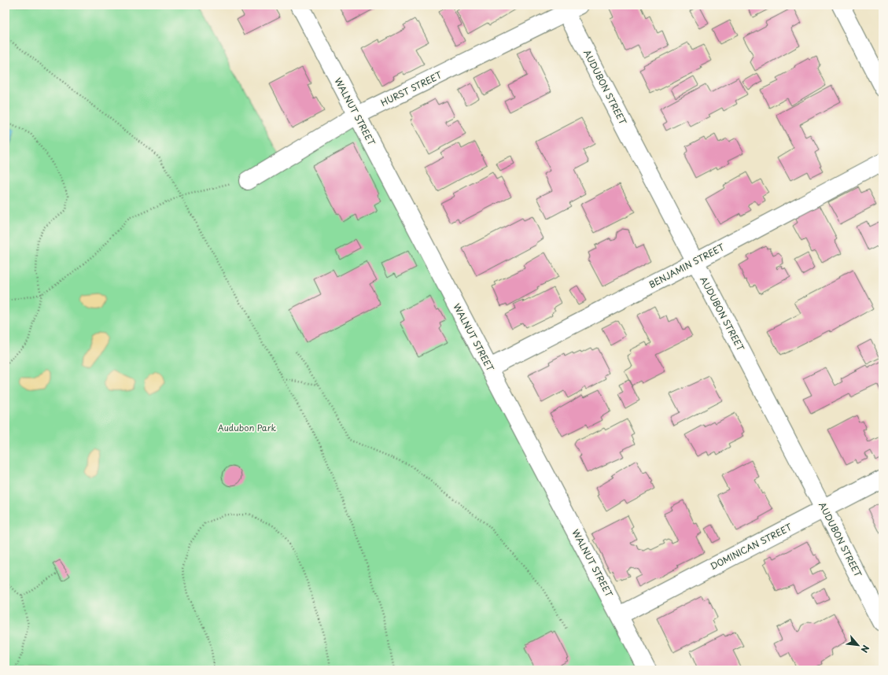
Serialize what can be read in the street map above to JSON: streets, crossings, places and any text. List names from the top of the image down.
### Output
{
  "streets": {
    "street": [
      "AUDUBON STREET",
      "HURST STREET",
      "WALNUT STREET",
      "BENJAMIN STREET",
      "DOMINICAN STREET"
    ]
  },
  "crossings": [
    ["AUDUBON STREET", "HURST STREET"],
    ["AUDUBON STREET", "BENJAMIN STREET"],
    ["AUDUBON STREET", "DOMINICAN STREET"],
    ["HURST STREET", "WALNUT STREET"],
    ["WALNUT STREET", "BENJAMIN STREET"],
    ["WALNUT STREET", "DOMINICAN STREET"]
  ],
  "parks": ["Audubon Park"],
  "north": "bottom right"
}
